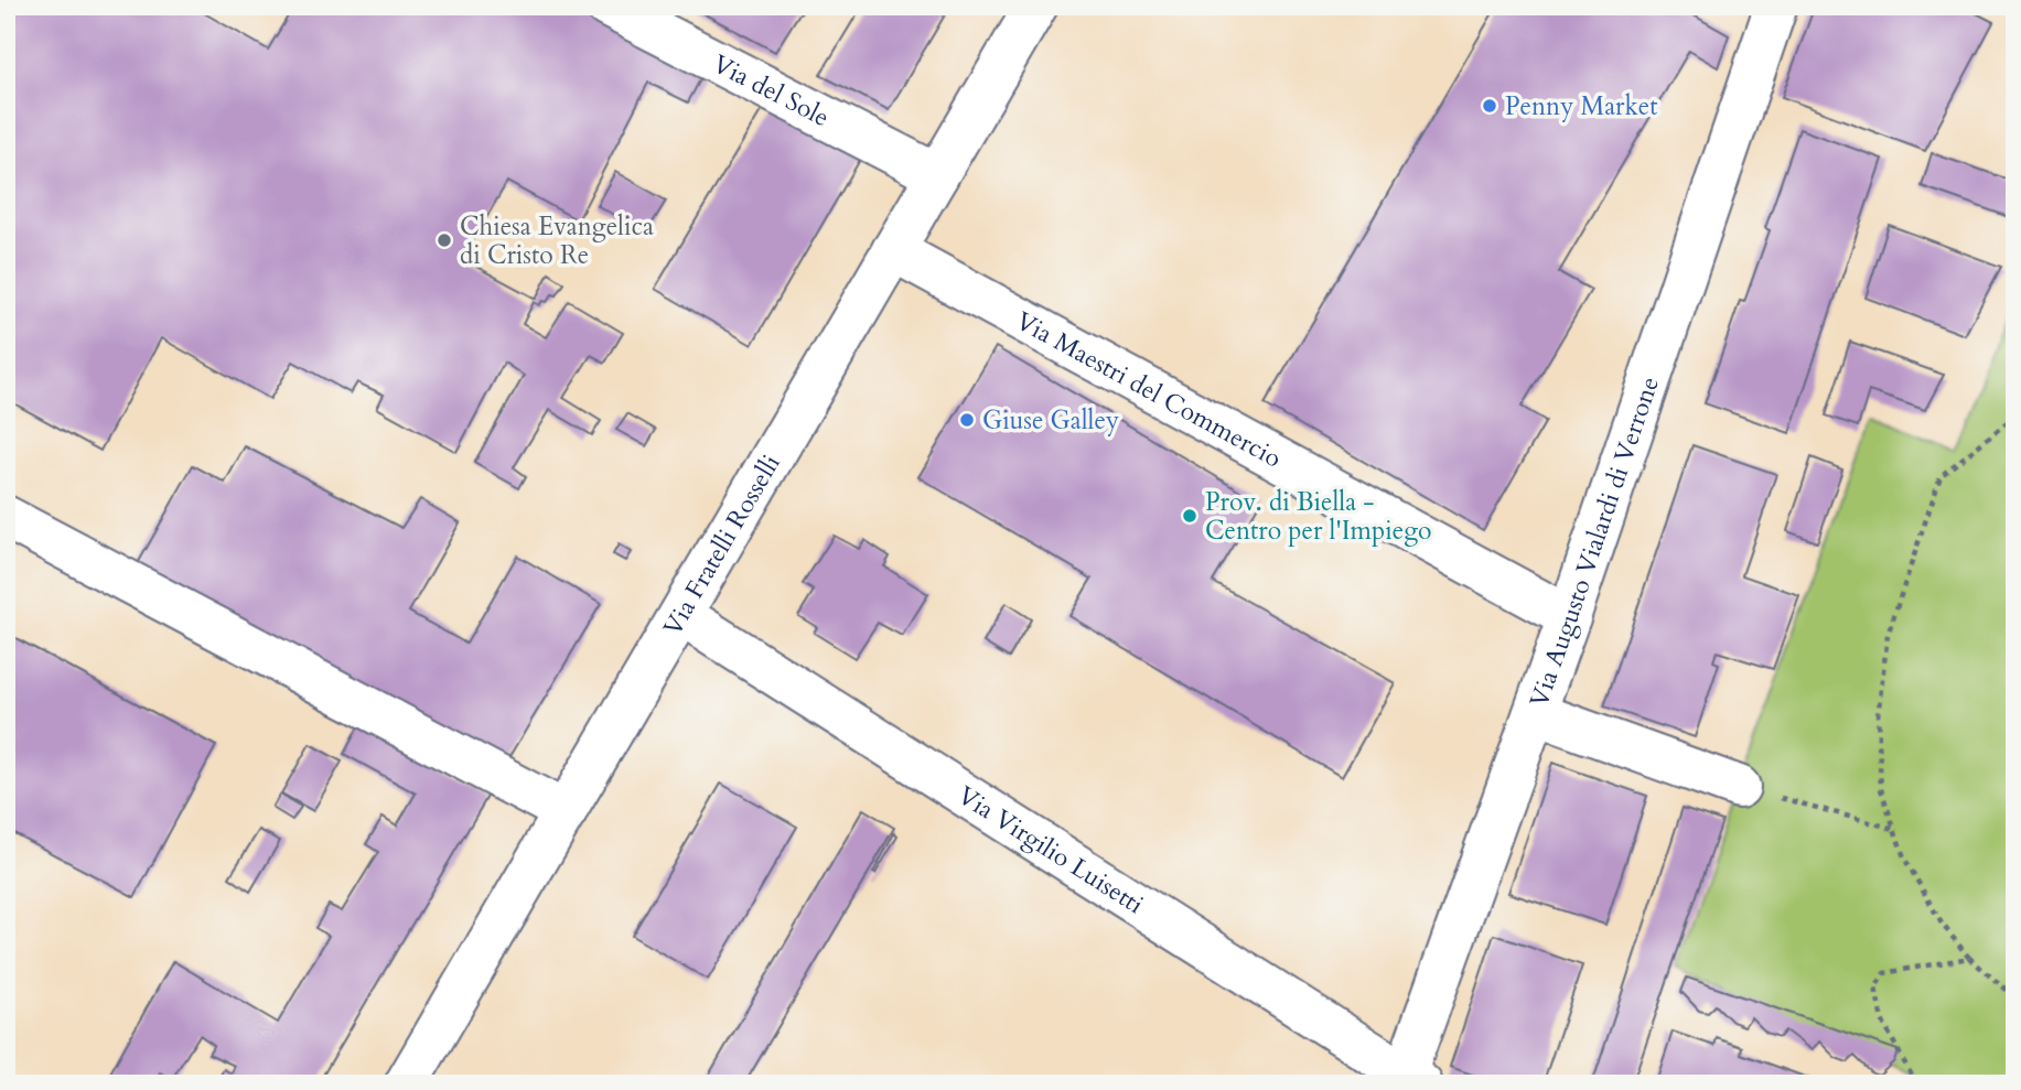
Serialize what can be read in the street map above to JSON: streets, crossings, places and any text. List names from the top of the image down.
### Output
{
  "streets": {
    "street": [
      "Via del Sole",
      "Via Maestri del Commercio",
      "Via Augusto Vialardi di Verrone",
      "Via Fratelli Rosselli",
      "Via Virgilio Luisetti"
    ]
  },
  "crossings": [
    ["Via del Sole", "Via Fratelli Rosselli"],
    ["Via Maestri del Commercio", "Via Augusto Vialardi di Verrone"],
    ["Via Maestri del Commercio", "Via Fratelli Rosselli"],
    ["Via Augusto Vialardi di Verrone", "Via Virgilio Luisetti"],
    ["Via Fratelli Rosselli", "Via Virgilio Luisetti"]
  ],
  "places": [
    "Penny Market",
    "Chiesa Evangelica di Cristo Re",
    "Giuse Galley",
    "Prov. di Biella - Centro per l'Impiego"
  ]
}
